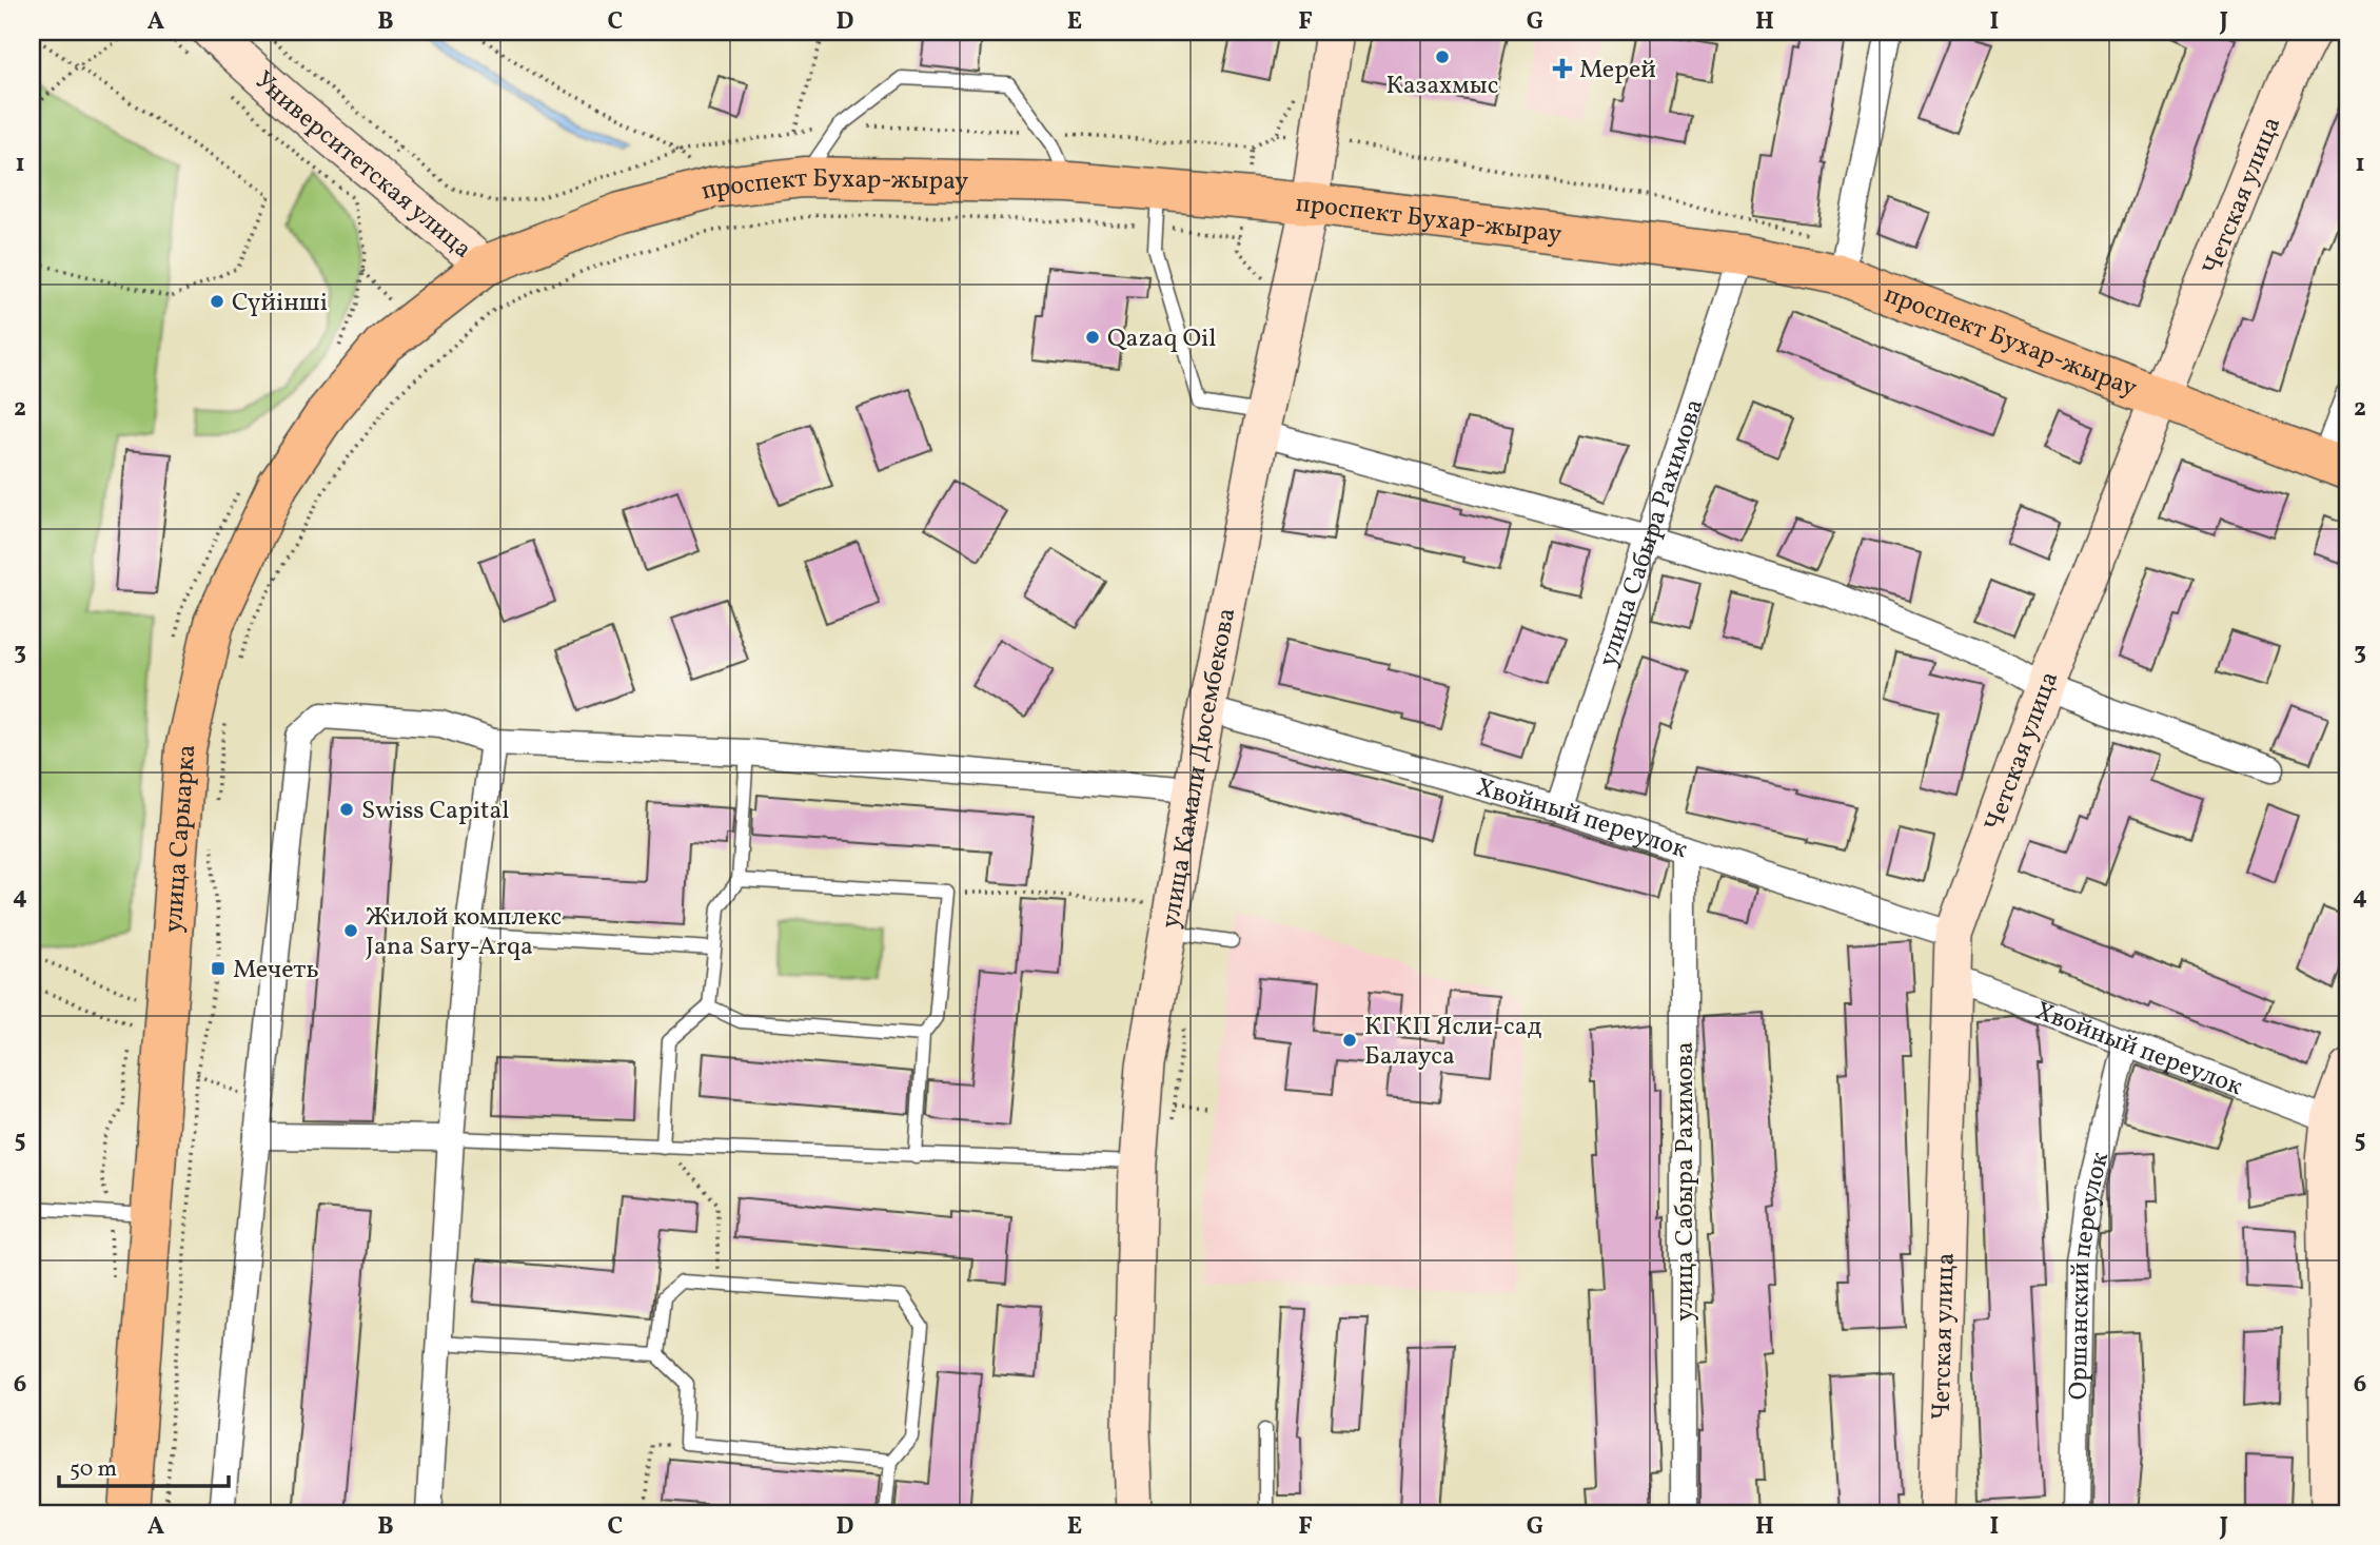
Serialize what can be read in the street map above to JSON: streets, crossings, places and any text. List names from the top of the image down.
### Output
{
  "streets": {
    "main road": ["проспект Бухар-жырау", "улица Сарыарка"],
    "street": [
      "Университетская улица",
      "Четская улица",
      "улица Сабыра Рахимова",
      "улица Камали Дюсембекова",
      "Хвойный переулок",
      "Оршанский переулок"
    ]
  },
  "crossings": [
    ["Университетская улица", "проспект Бухар-жырау"],
    ["Университетская улица", "улица Сарыарка"],
    ["проспект Бухар-жырау", "Четская улица"],
    ["проспект Бухар-жырау", "улица Сабыра Рахимова"],
    ["проспект Бухар-жырау", "улица Камали Дюсембекова"],
    ["проспект Бухар-жырау", "улица Сарыарка"],
    ["Четская улица", "Хвойный переулок"],
    ["улица Сабыра Рахимова", "Хвойный переулок"],
    ["улица Камали Дюсембекова", "Хвойный переулок"],
    ["Хвойный переулок", "Оршанский переулок"]
  ],
  "places": {
    "other": [
      "Казахмыс",
      "Сүйінші",
      "Qazaq Oil",
      "Swiss Capital",
      "Жилой комплекс Jana Sary-Arqa",
      "КГКП Ясли-сад Балауса"
    ],
    "health": ["Мерей"],
    "transit": ["Мечеть"]
  },
  "scale_bar": "50 m",
  "grid": {
    "columns": [
      "A",
      "B",
      "C",
      "D",
      "E",
      "F",
      "G",
      "H",
      "I",
      "J"
    ],
    "rows": [
      "1",
      "2",
      "3",
      "4",
      "5",
      "6"
    ]
  }
}
